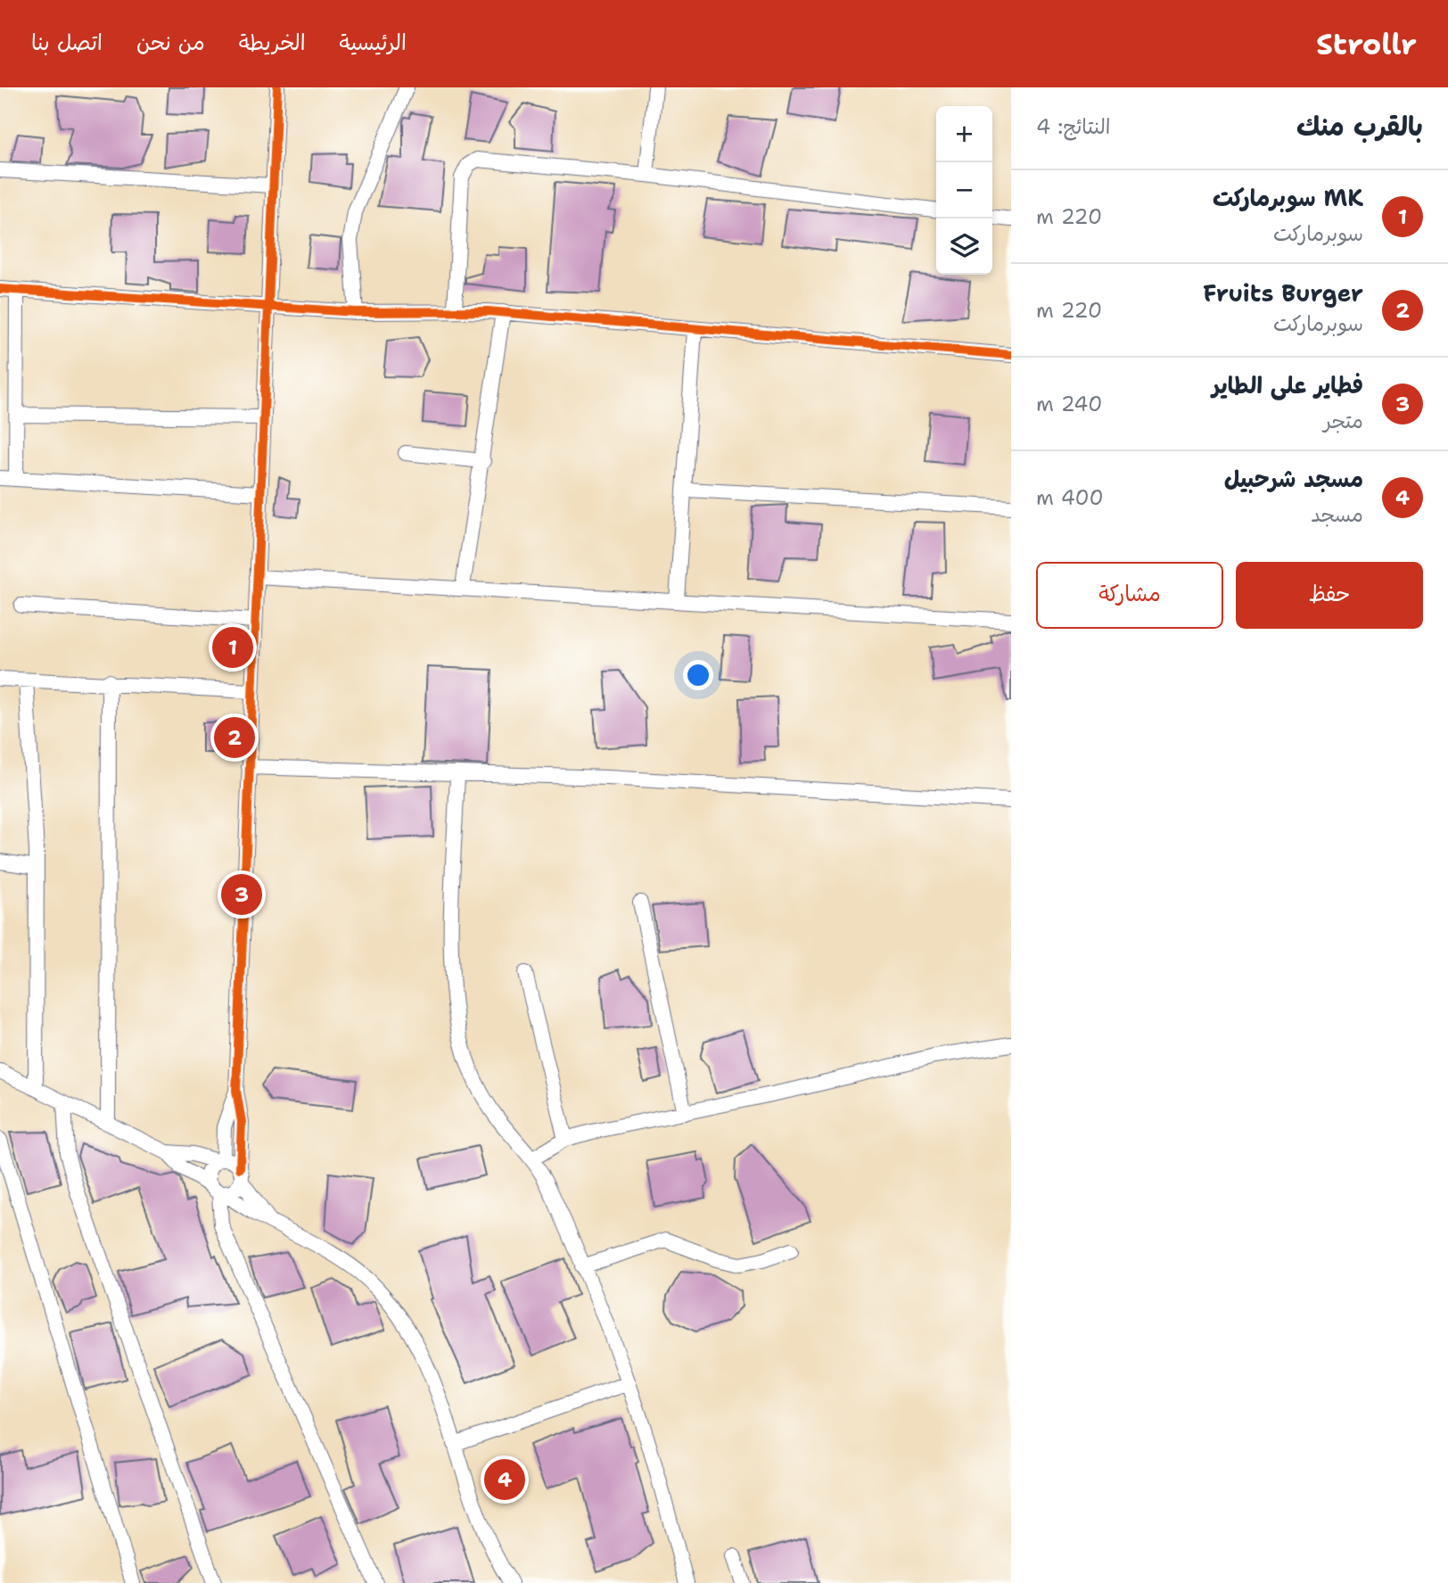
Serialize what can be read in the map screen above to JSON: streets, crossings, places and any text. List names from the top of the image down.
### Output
{
  "page": {
    "header": "Strollr",
    "nav": [
      "الرئيسية",
      "الخريطة",
      "من نحن",
      "اتصل بنا"
    ],
    "heading": ["بالقرب منك", "النتائج: 4"],
    "map_buttons": ["+", "−"],
    "list": [
      {
        "mark": "1",
        "name": "MK سوبرماركت",
        "note": "سوبرماركت",
        "value": "220 m"
      },
      {
        "mark": "2",
        "name": "Fruits Burger",
        "note": "سوبرماركت",
        "value": "220 m"
      },
      {
        "mark": "3",
        "name": "فطاير على الطاير",
        "note": "متجر",
        "value": "240 m"
      },
      {
        "mark": "4",
        "name": "مسجد شرحبيل",
        "note": "مسجد",
        "value": "400 m"
      }
    ],
    "buttons": ["حفظ", "مشاركة"],
    "pins": [
      "1",
      "2",
      "3",
      "4"
    ]
  }
}
